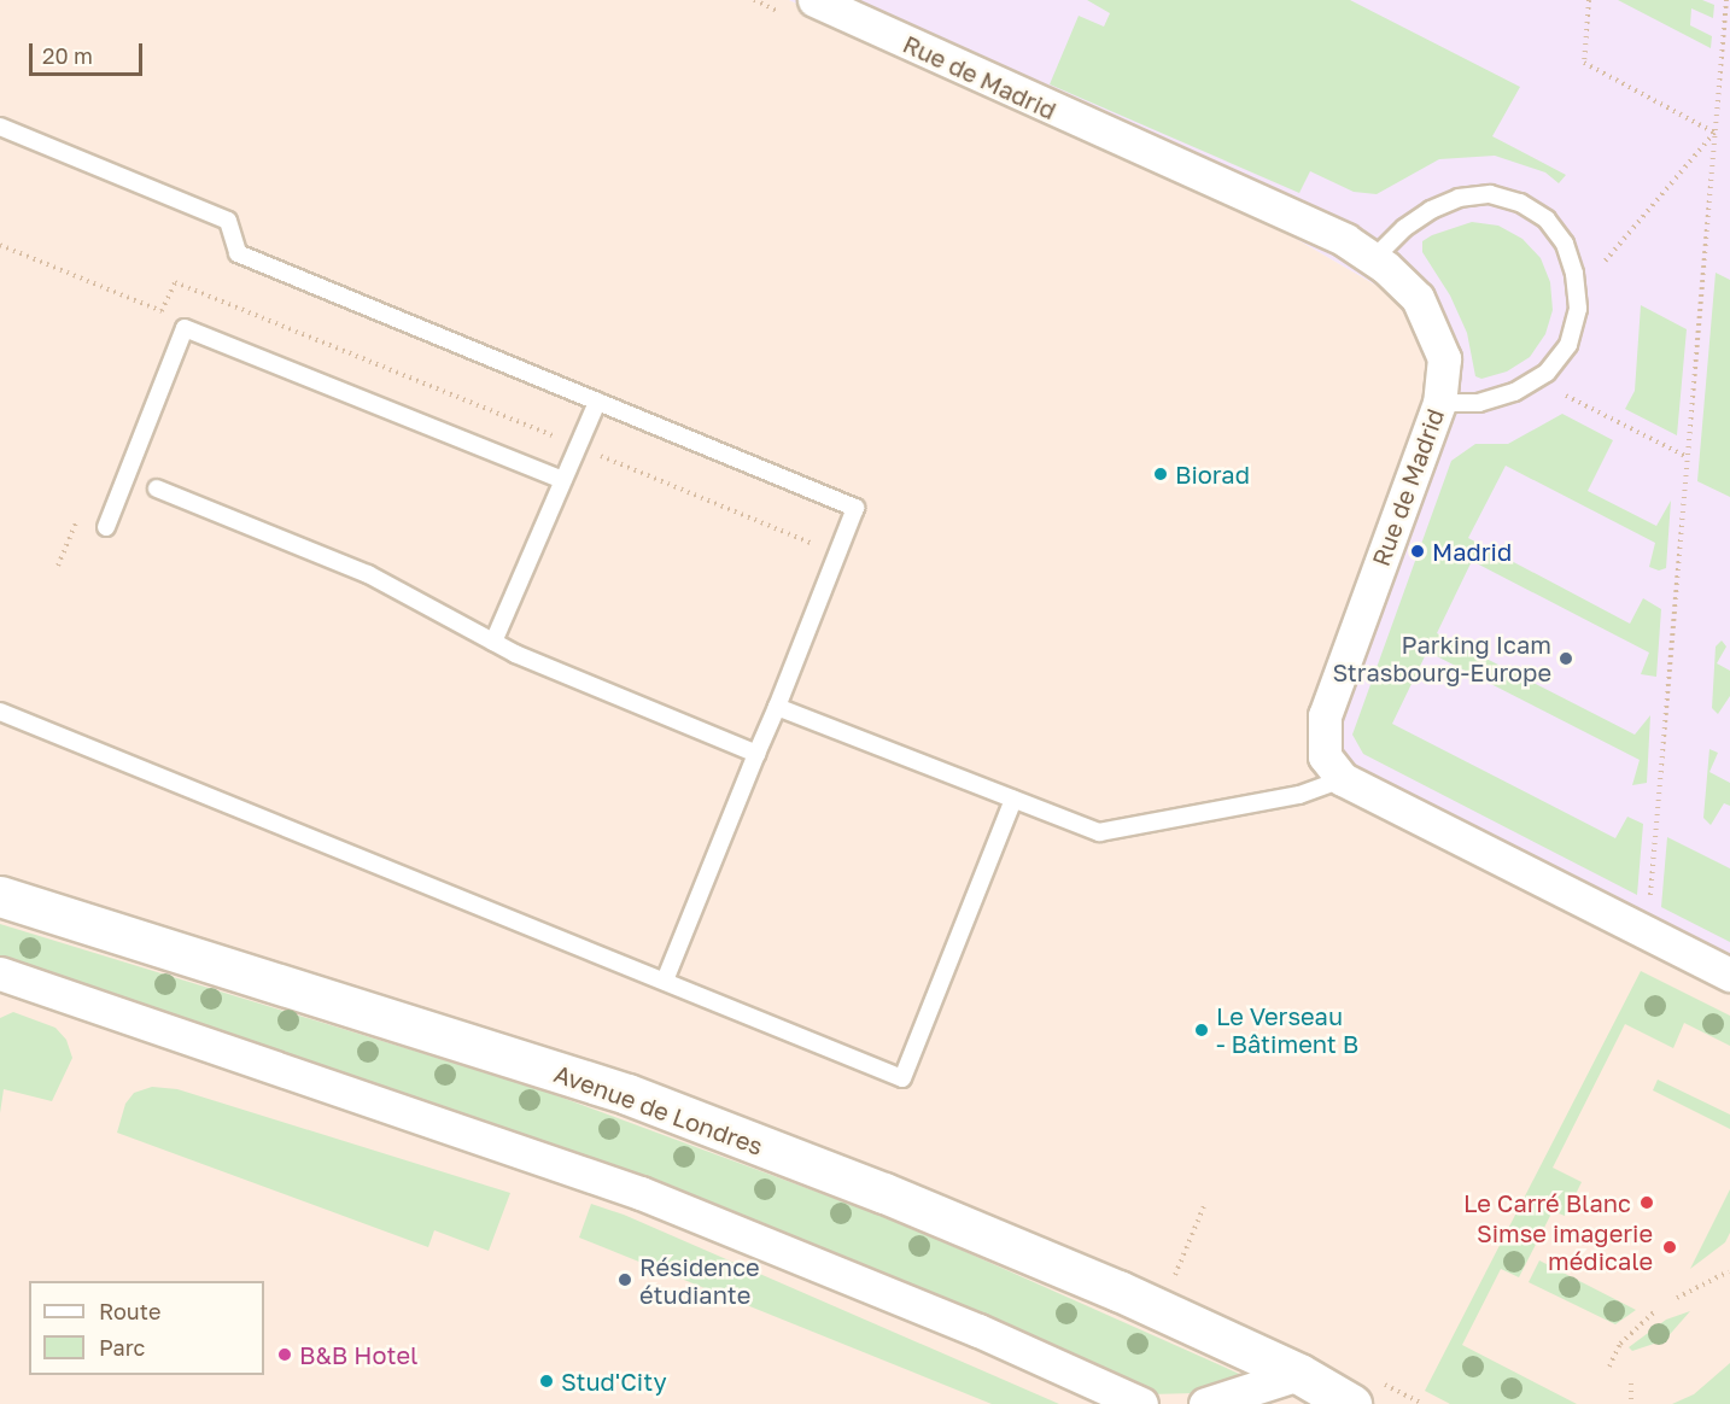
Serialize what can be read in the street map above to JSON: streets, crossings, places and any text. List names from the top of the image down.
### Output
{
  "streets": {
    "street": ["Rue de Madrid", "Avenue de Londres"]
  },
  "places": [
    "Biorad",
    "Madrid",
    "Parking Icam Strasbourg-Europe",
    "Le Verseau - Bâtiment B",
    "Le Carré Blanc",
    "Simse imagerie médicale",
    "Résidence étudiante",
    "B&B Hotel",
    "Stud'City"
  ],
  "legend": ["Route", "Parc"],
  "scale_bar": "20 m"
}
